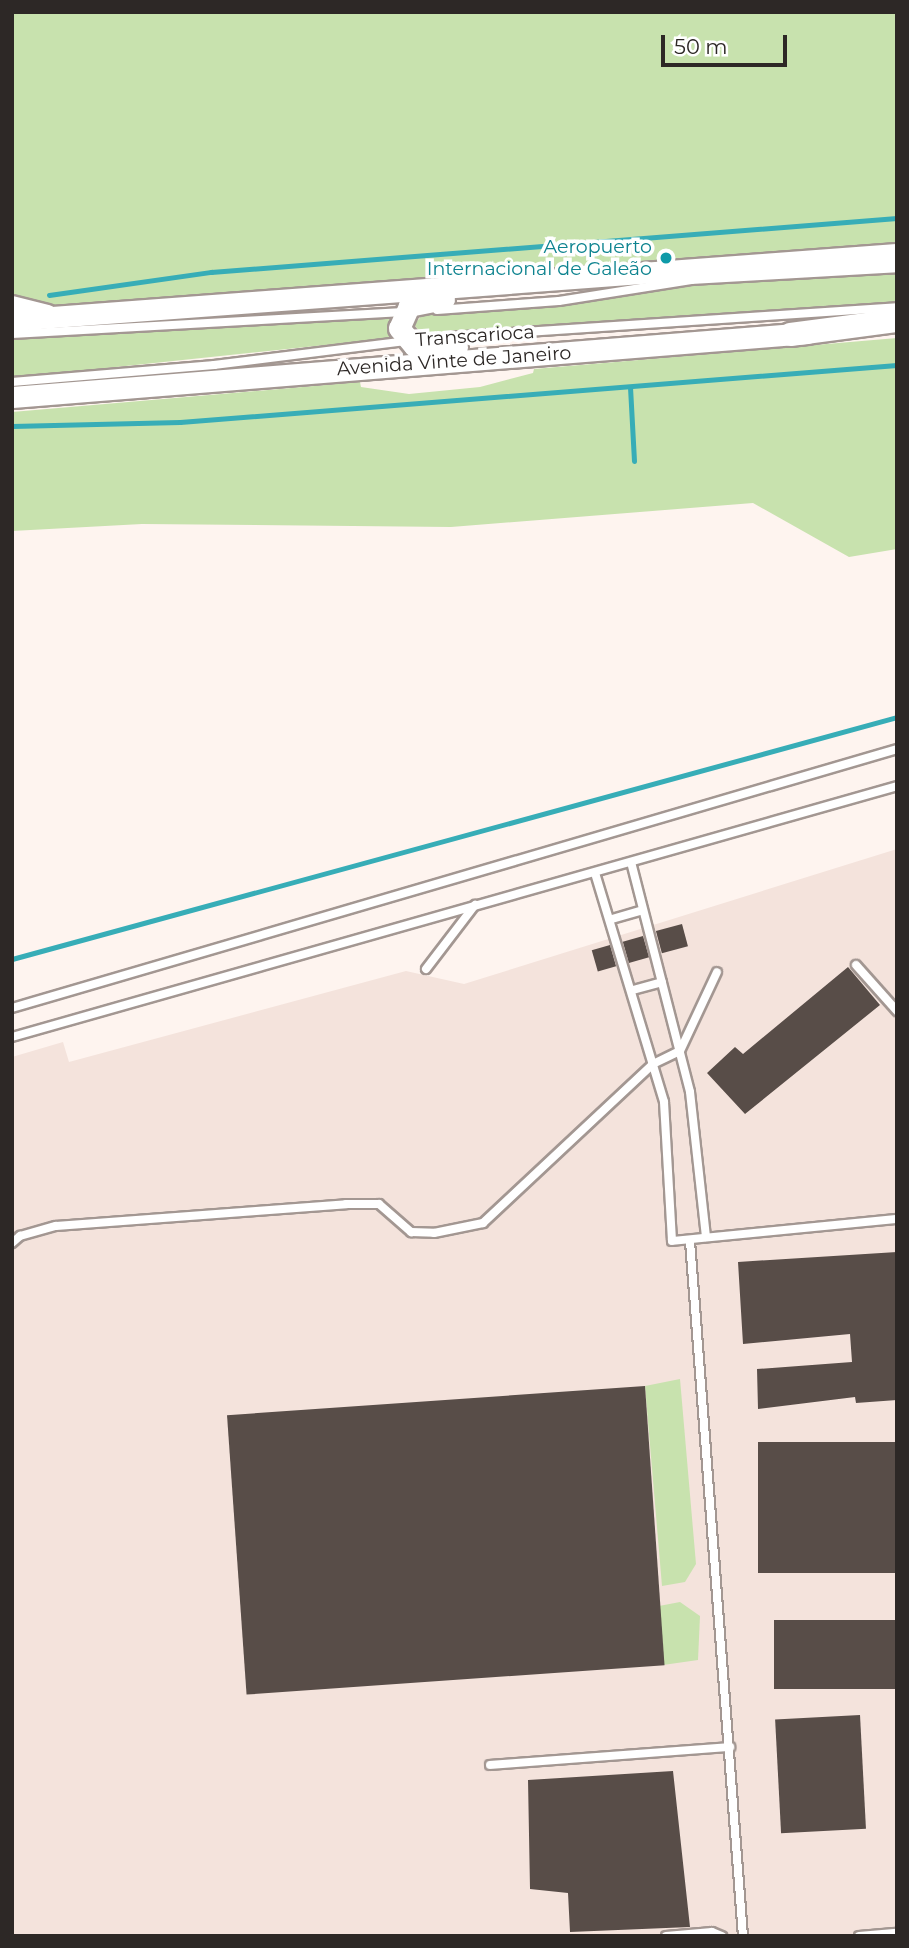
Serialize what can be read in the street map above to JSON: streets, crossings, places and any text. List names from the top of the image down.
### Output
{
  "streets": {
    "street": ["Avenida Vinte de Janeiro"],
    "lane": ["Transcarioca"]
  },
  "places": ["Aeropuerto Internacional de Galeão"],
  "scale_bar": "50 m"
}
